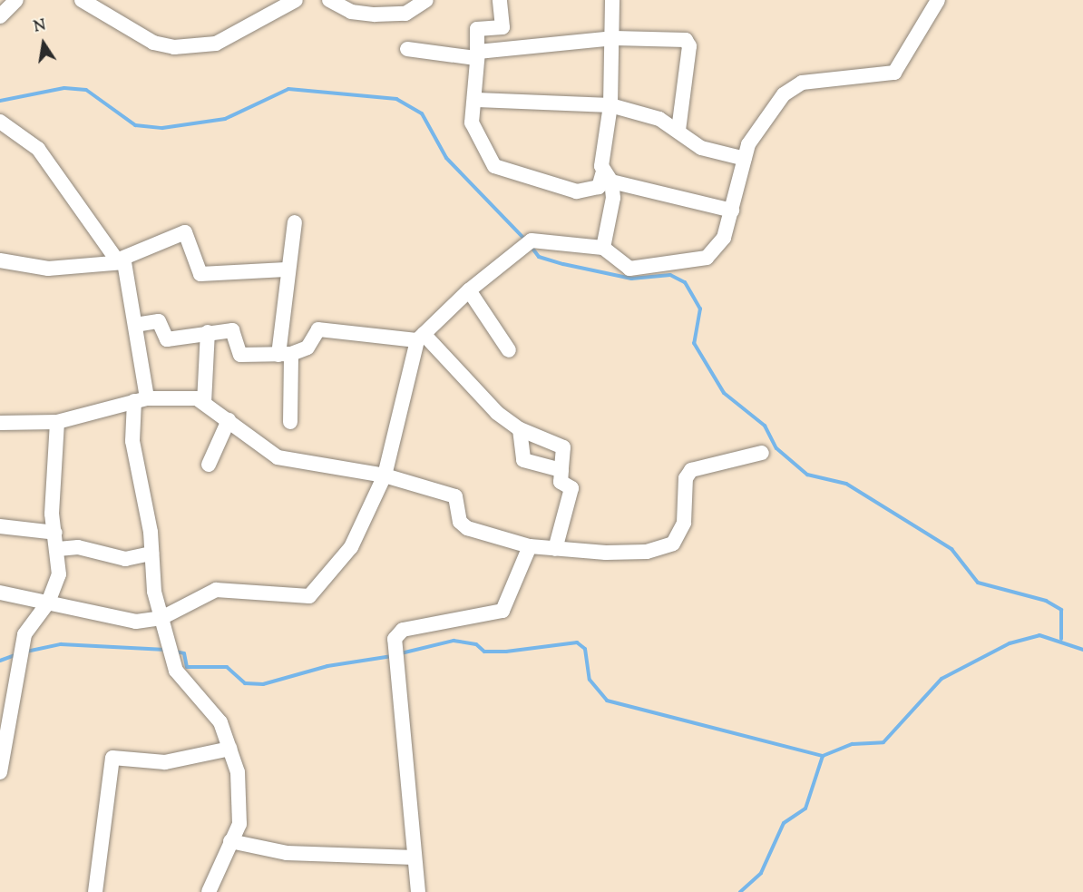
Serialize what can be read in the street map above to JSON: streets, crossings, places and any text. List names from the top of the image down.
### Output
{
  "north": "top"
}
